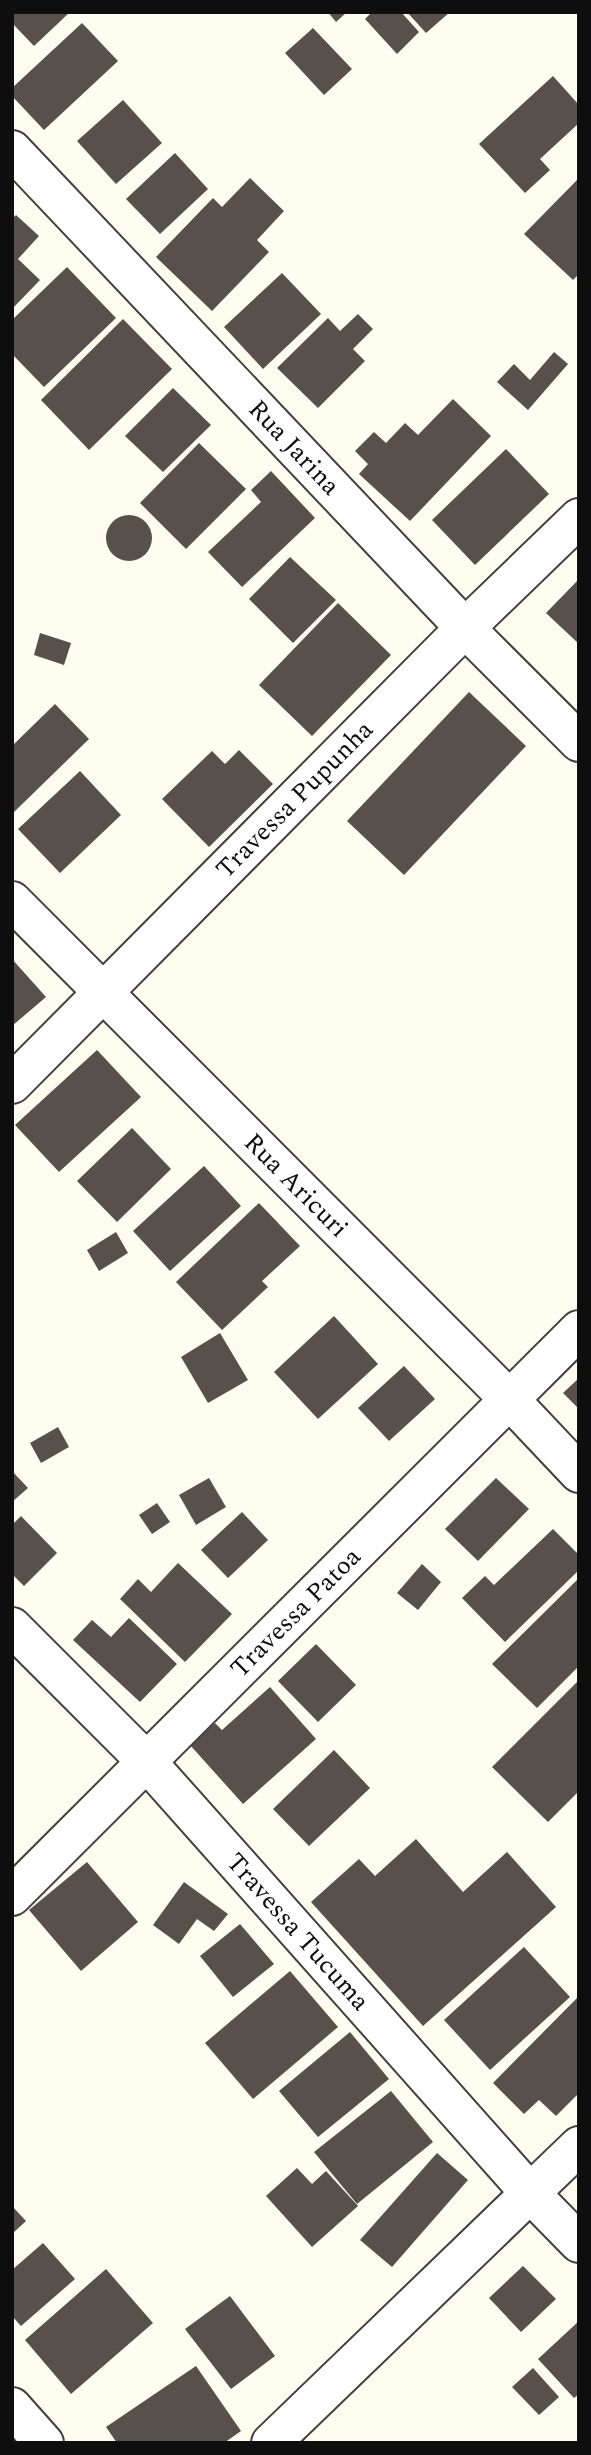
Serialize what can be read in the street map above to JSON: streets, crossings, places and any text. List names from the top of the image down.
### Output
{
  "streets": {
    "street": [
      "Rua Jarina",
      "Travessa Pupunha",
      "Rua Aricuri",
      "Travessa Patoa",
      "Travessa Tucuma"
    ]
  },
  "crossings": [
    ["Rua Jarina", "Travessa Pupunha"],
    ["Travessa Pupunha", "Rua Aricuri"],
    ["Rua Aricuri", "Travessa Patoa"],
    ["Travessa Patoa", "Travessa Tucuma"]
  ]
}
